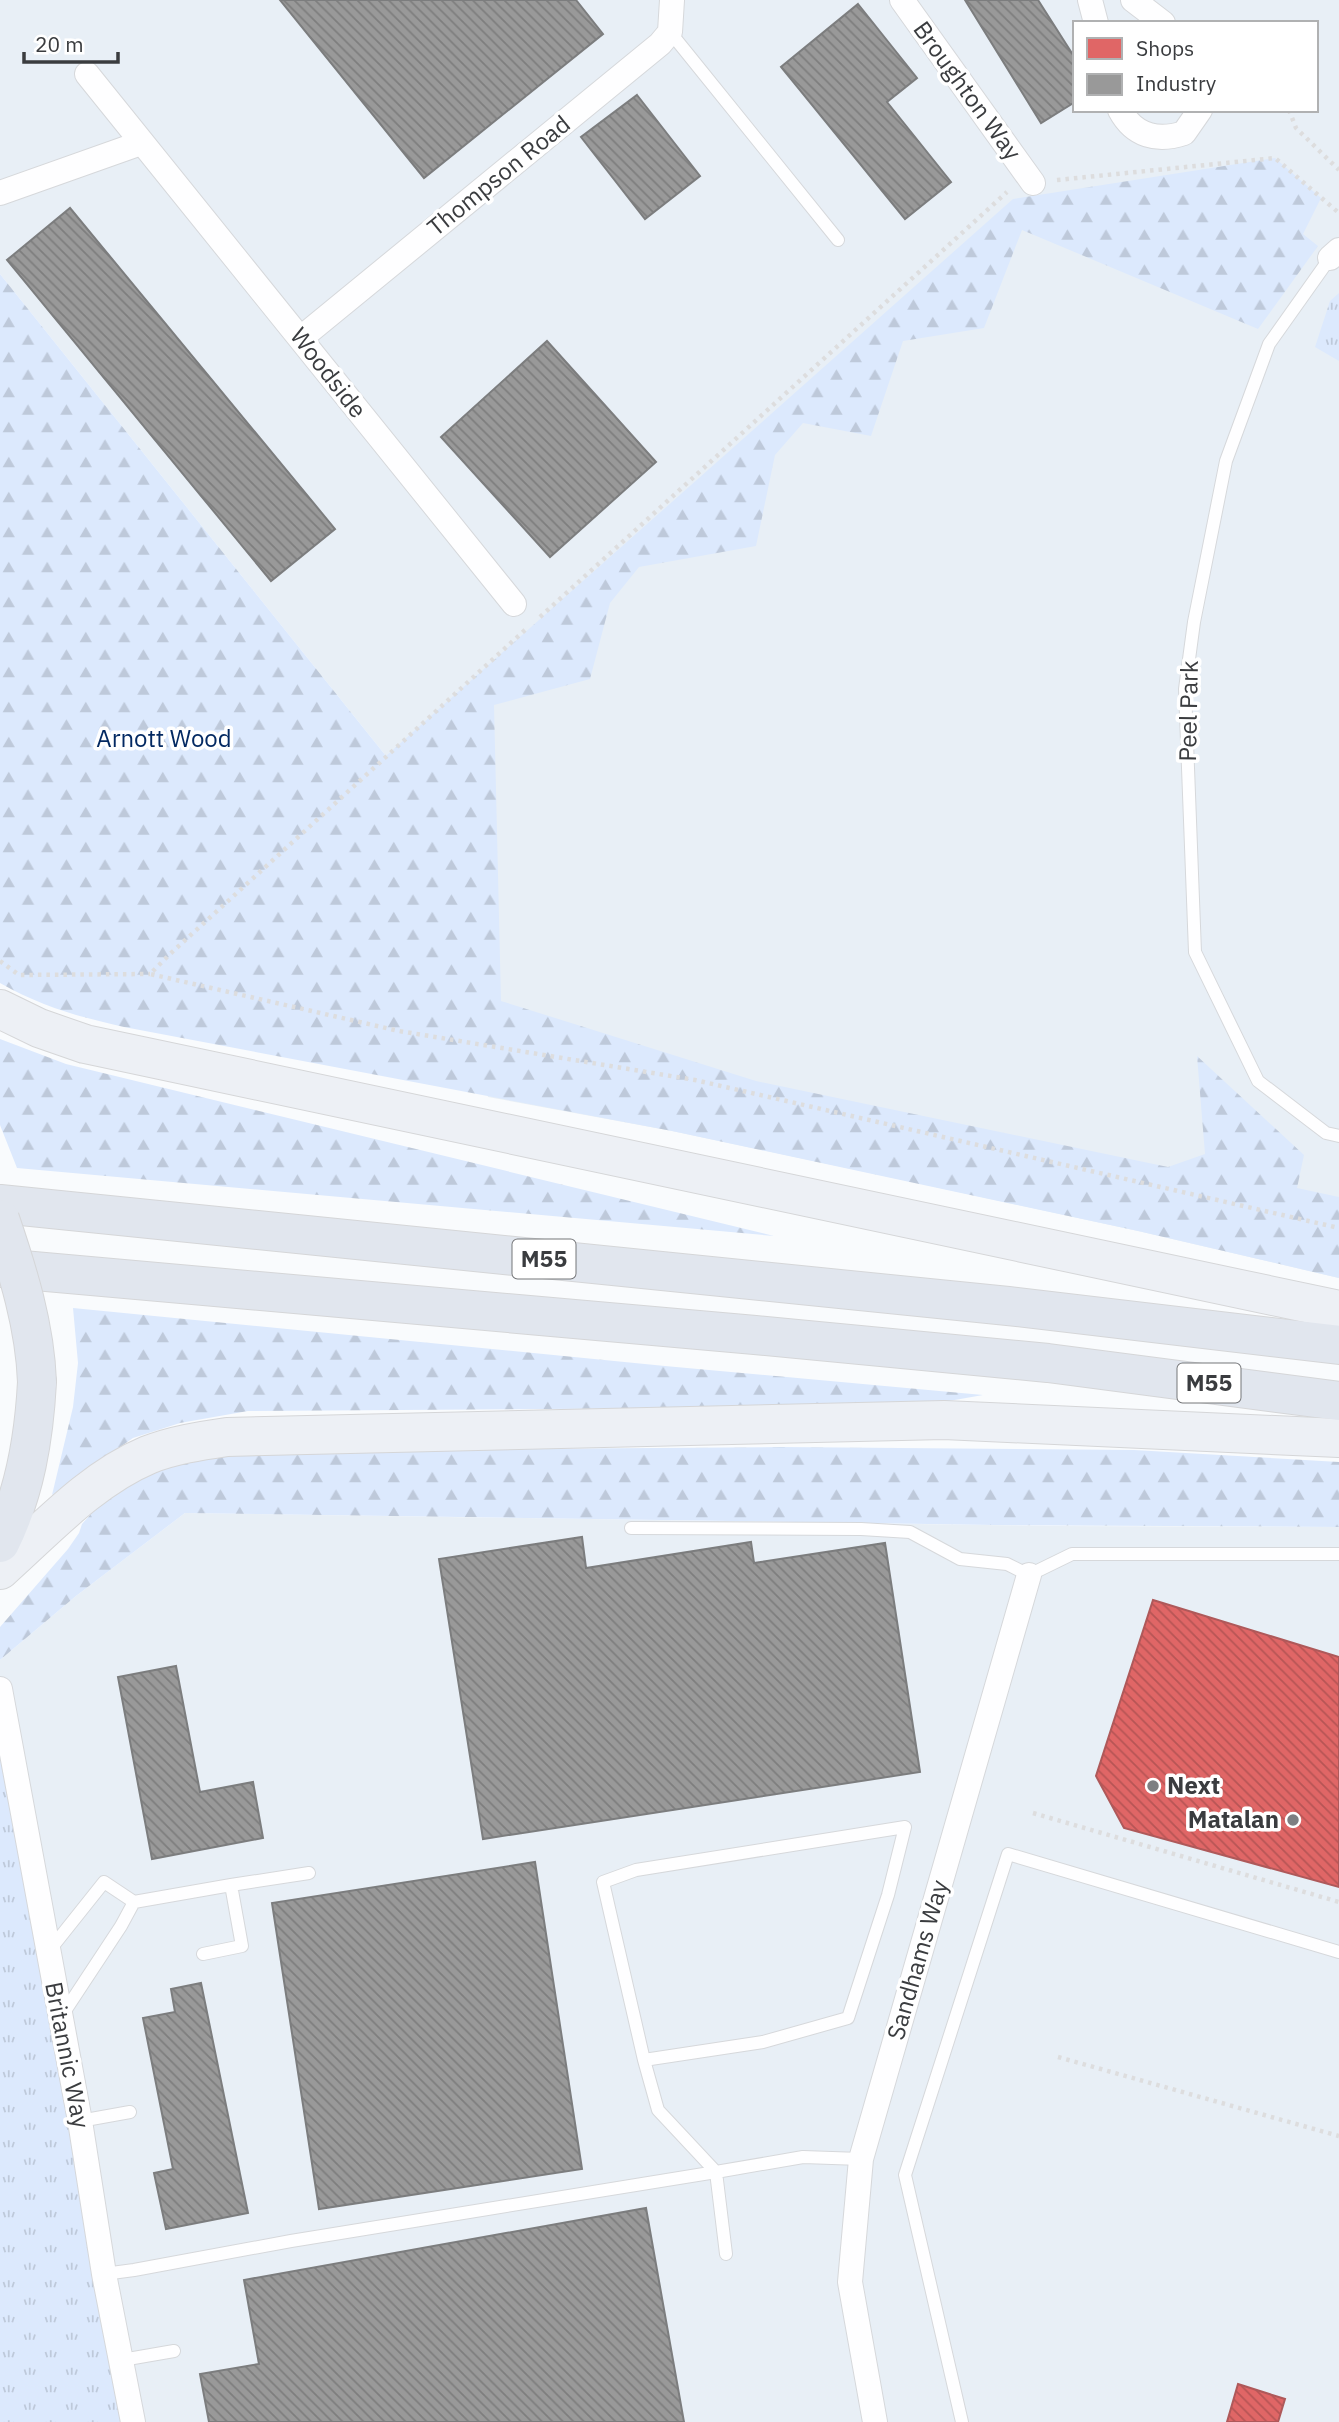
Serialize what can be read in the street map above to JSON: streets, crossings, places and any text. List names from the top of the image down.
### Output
{
  "streets": {
    "highway": ["M55"],
    "street": [
      "Broughton Way",
      "Thompson Road",
      "Woodside",
      "Sandhams Way",
      "Britannic Way"
    ],
    "lane": ["Peel Park"]
  },
  "crossings": [
    ["Thompson Road", "Woodside"]
  ],
  "parks": ["Arnott Wood"],
  "places": ["Next", "Matalan"],
  "legend": ["Shops", "Industry"],
  "scale_bar": "20 m"
}
